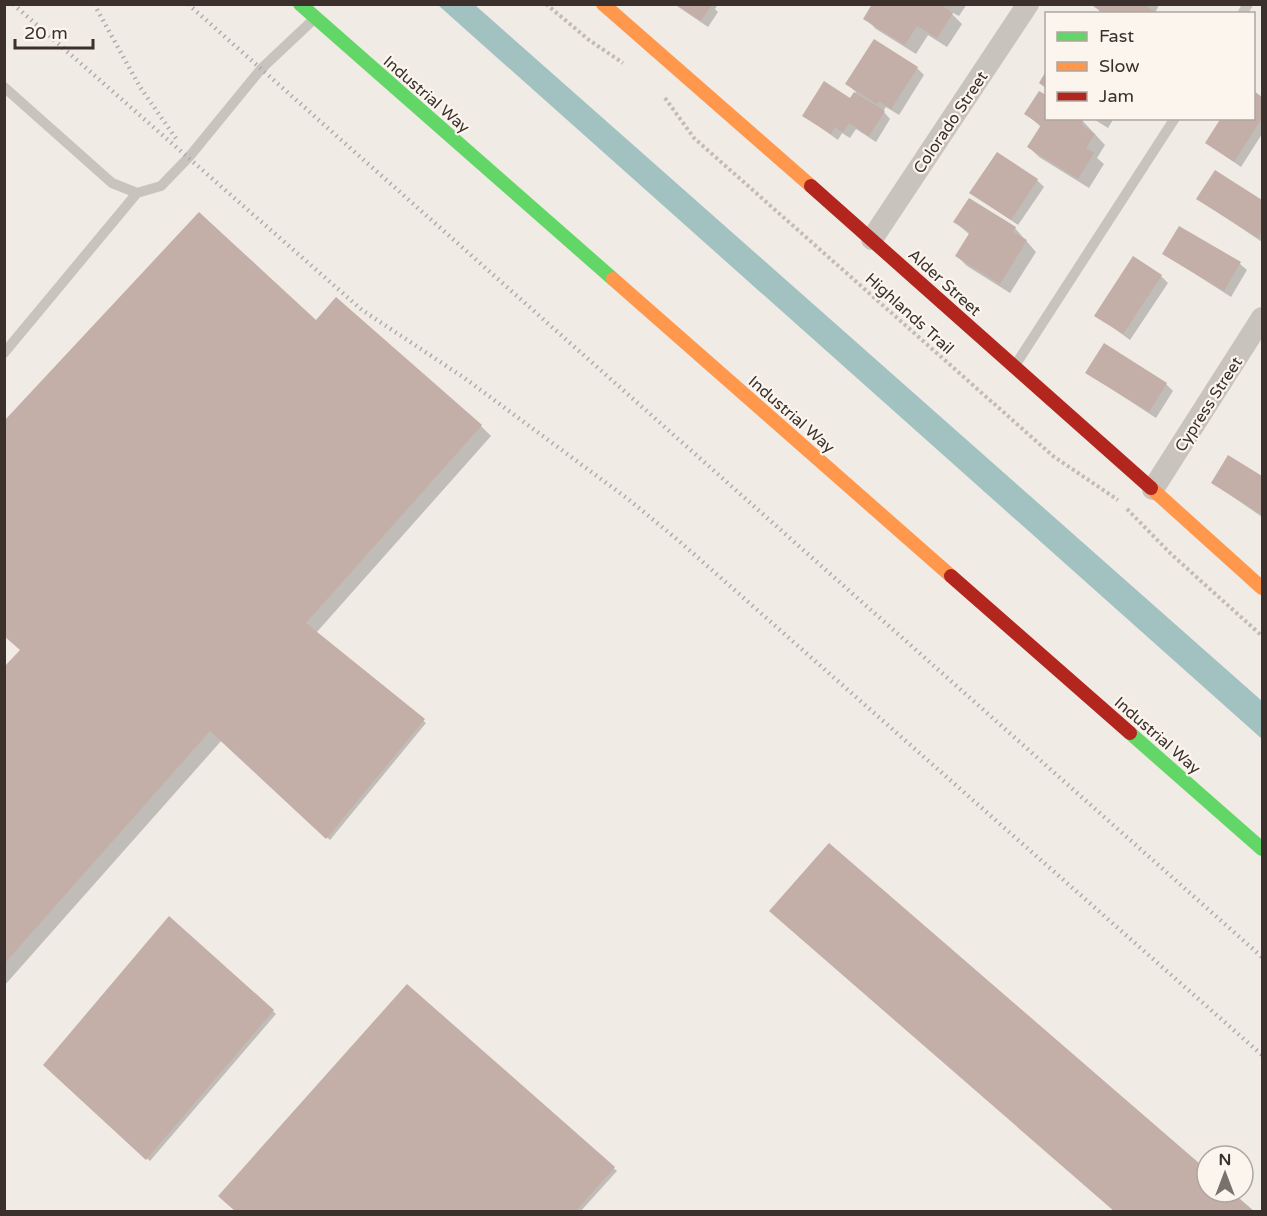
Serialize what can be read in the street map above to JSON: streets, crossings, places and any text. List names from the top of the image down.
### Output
{
  "streets": {
    "main road": ["Industrial Way", "Alder Street"],
    "street": ["Colorado Street", "Cypress Street"],
    "path": ["Highlands Trail"]
  },
  "crossings": [
    ["Colorado Street", "Alder Street"],
    ["Alder Street", "Cypress Street"]
  ],
  "legend": ["Fast", "Slow", "Jam"],
  "scale_bar": "20 m",
  "north": "top"
}
